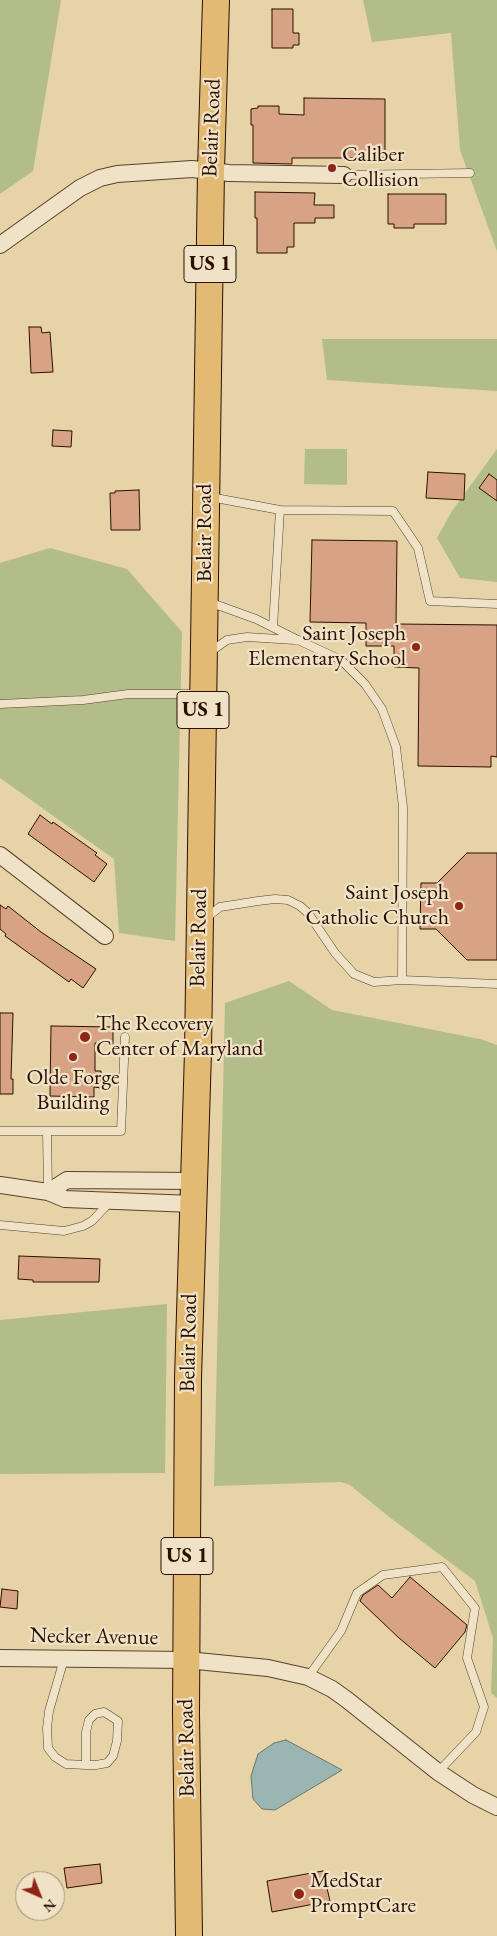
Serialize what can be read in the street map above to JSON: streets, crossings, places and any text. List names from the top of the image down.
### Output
{
  "streets": {
    "highway": ["Belair Road", "US 1"],
    "street": ["Necker Avenue"]
  },
  "crossings": [
    ["Belair Road", "Necker Avenue"]
  ],
  "places": [
    "Caliber Collision",
    "Saint Joseph Elementary School",
    "Saint Joseph Catholic Church",
    "The Recovery Center of Maryland",
    "Olde Forge Building",
    "MedStar PromptCare"
  ],
  "north": "bottom right"
}
